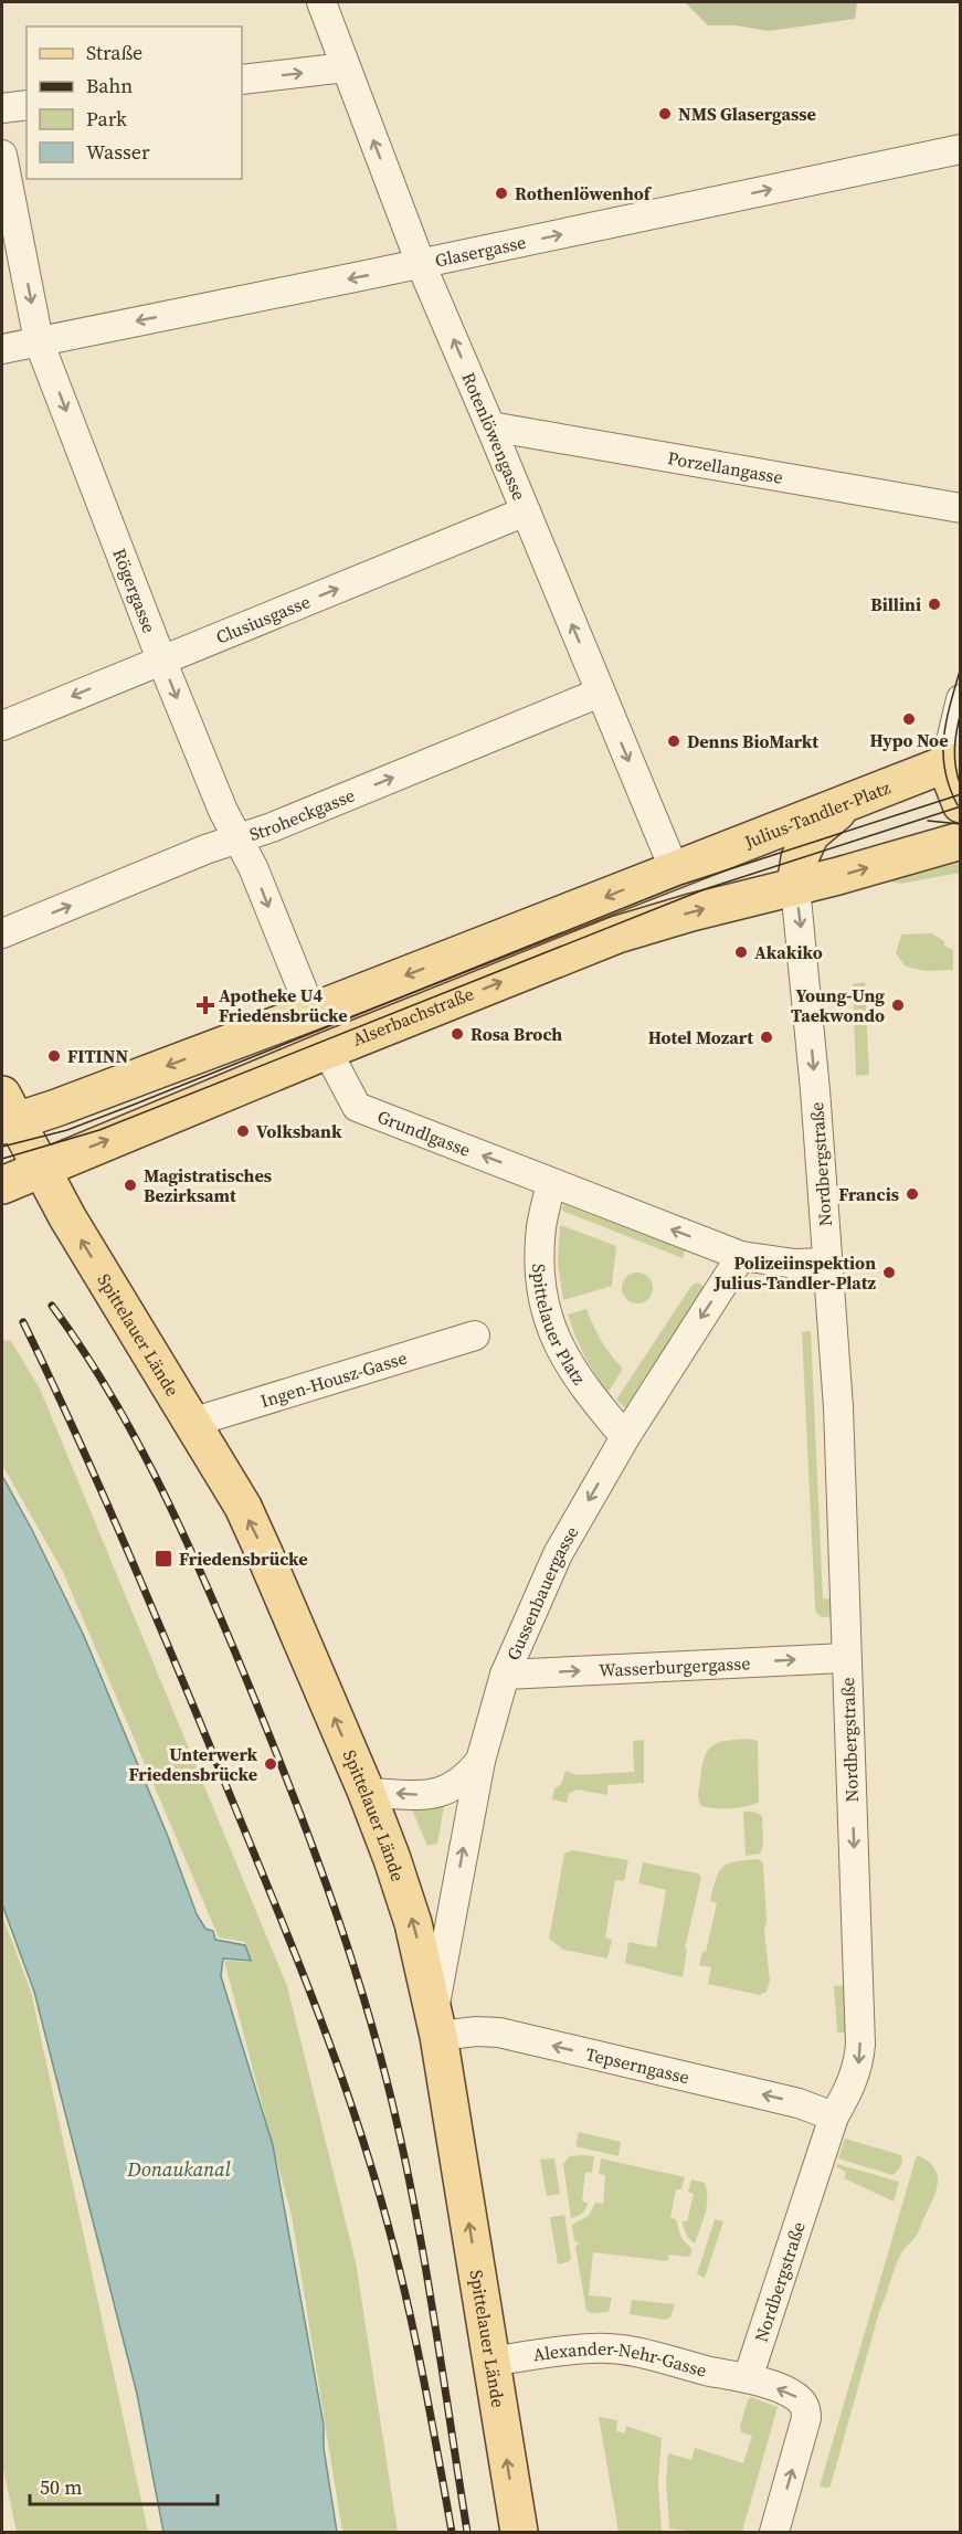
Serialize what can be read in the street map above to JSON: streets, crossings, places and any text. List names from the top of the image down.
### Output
{
  "streets": {
    "main road": ["Julius-Tandler-Platz", "Alserbachstraße", "Spittelauer Lände"],
    "street": [
      "Glasergasse",
      "Rotenlöwengasse",
      "Porzellangasse",
      "Rögergasse",
      "Clusiusgasse",
      "Stroheckgasse",
      "Grundlgasse",
      "Nordbergstraße",
      "Spittelauer Platz",
      "Ingen-Housz-Gasse",
      "Gussenbauergasse",
      "Wasserburgergasse",
      "Tepserngasse",
      "Alexander-Nehr-Gasse"
    ]
  },
  "crossings": [
    ["Glasergasse", "Rotenlöwengasse"],
    ["Glasergasse", "Rögergasse"],
    ["Rotenlöwengasse", "Porzellangasse"],
    ["Rotenlöwengasse", "Clusiusgasse"],
    ["Rotenlöwengasse", "Stroheckgasse"],
    ["Rotenlöwengasse", "Julius-Tandler-Platz"],
    ["Rögergasse", "Clusiusgasse"],
    ["Rögergasse", "Stroheckgasse"],
    ["Alserbachstraße", "Grundlgasse"],
    ["Alserbachstraße", "Nordbergstraße"],
    ["Alserbachstraße", "Spittelauer Lände"],
    ["Grundlgasse", "Spittelauer Platz"],
    ["Nordbergstraße", "Wasserburgergasse"],
    ["Nordbergstraße", "Tepserngasse"],
    ["Nordbergstraße", "Alexander-Nehr-Gasse"],
    ["Spittelauer Platz", "Gussenbauergasse"],
    ["Spittelauer Lände", "Ingen-Housz-Gasse"],
    ["Spittelauer Lände", "Gussenbauergasse"],
    ["Spittelauer Lände", "Tepserngasse"],
    ["Spittelauer Lände", "Alexander-Nehr-Gasse"],
    ["Gussenbauergasse", "Wasserburgergasse"],
    ["Gussenbauergasse", "Tepserngasse"]
  ],
  "one_way": [
    "Rögergasse",
    "Stroheckgasse",
    "Grundlgasse",
    "Nordbergstraße",
    "Spittelauer Lände",
    "Wasserburgergasse",
    "Tepserngasse"
  ],
  "water": ["Donaukanal"],
  "places": {
    "other": [
      "NMS Glasergasse",
      "Rothenlöwenhof",
      "Billini",
      "Hypo Noe",
      "Denns BioMarkt",
      "Akakiko",
      "Young-Ung Taekwondo",
      "Rosa Broch",
      "Hotel Mozart",
      "FITINN",
      "Volksbank",
      "Magistratisches Bezirksamt",
      "Francis",
      "Polizeiinspektion Julius-Tandler-Platz",
      "Unterwerk Friedensbrücke"
    ],
    "health": ["Apotheke U4 Friedensbrücke"],
    "transit": ["Friedensbrücke"]
  },
  "legend": [
    "Straße",
    "Bahn",
    "Park",
    "Wasser"
  ],
  "scale_bar": "50 m"
}
